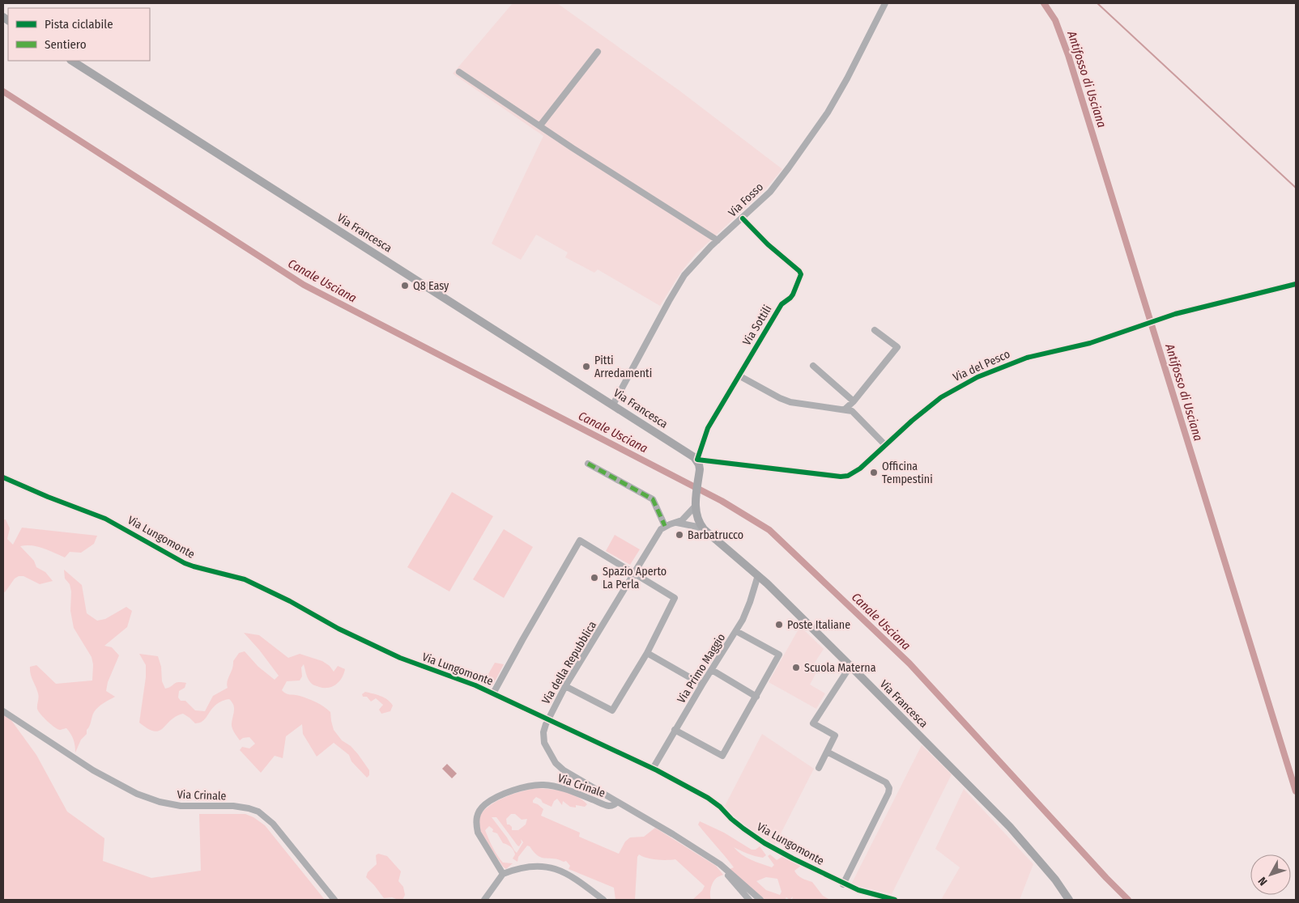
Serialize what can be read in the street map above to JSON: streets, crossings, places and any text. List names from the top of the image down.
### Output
{
  "streets": {
    "main road": ["Via Francesca"],
    "street": [
      "Via Fosso",
      "Via Sottili",
      "Via del Pesco",
      "Via Lungomonte",
      "Via della Repubblica",
      "Via Primo Maggio",
      "Via Crinale"
    ]
  },
  "crossings": [
    ["Via Fosso", "Via Francesca"],
    ["Via Fosso", "Via Sottili"],
    ["Via Francesca", "Via Sottili"],
    ["Via Francesca", "Via del Pesco"],
    ["Via Francesca", "Via Primo Maggio"],
    ["Via Sottili", "Via del Pesco"],
    ["Via Lungomonte", "Via della Repubblica"],
    ["Via Lungomonte", "Via Primo Maggio"],
    ["Via della Repubblica", "Via Crinale"]
  ],
  "water": ["Antifosso di Usciana", "Canale Usciana"],
  "places": [
    "Q8 Easy",
    "Pitti Arredamenti",
    "Officina Tempestini",
    "Barbatrucco",
    "Spazio Aperto La Perla",
    "Poste Italiane",
    "Scuola Materna"
  ],
  "legend": ["Pista ciclabile", "Sentiero"],
  "north": "bottom left"
}
